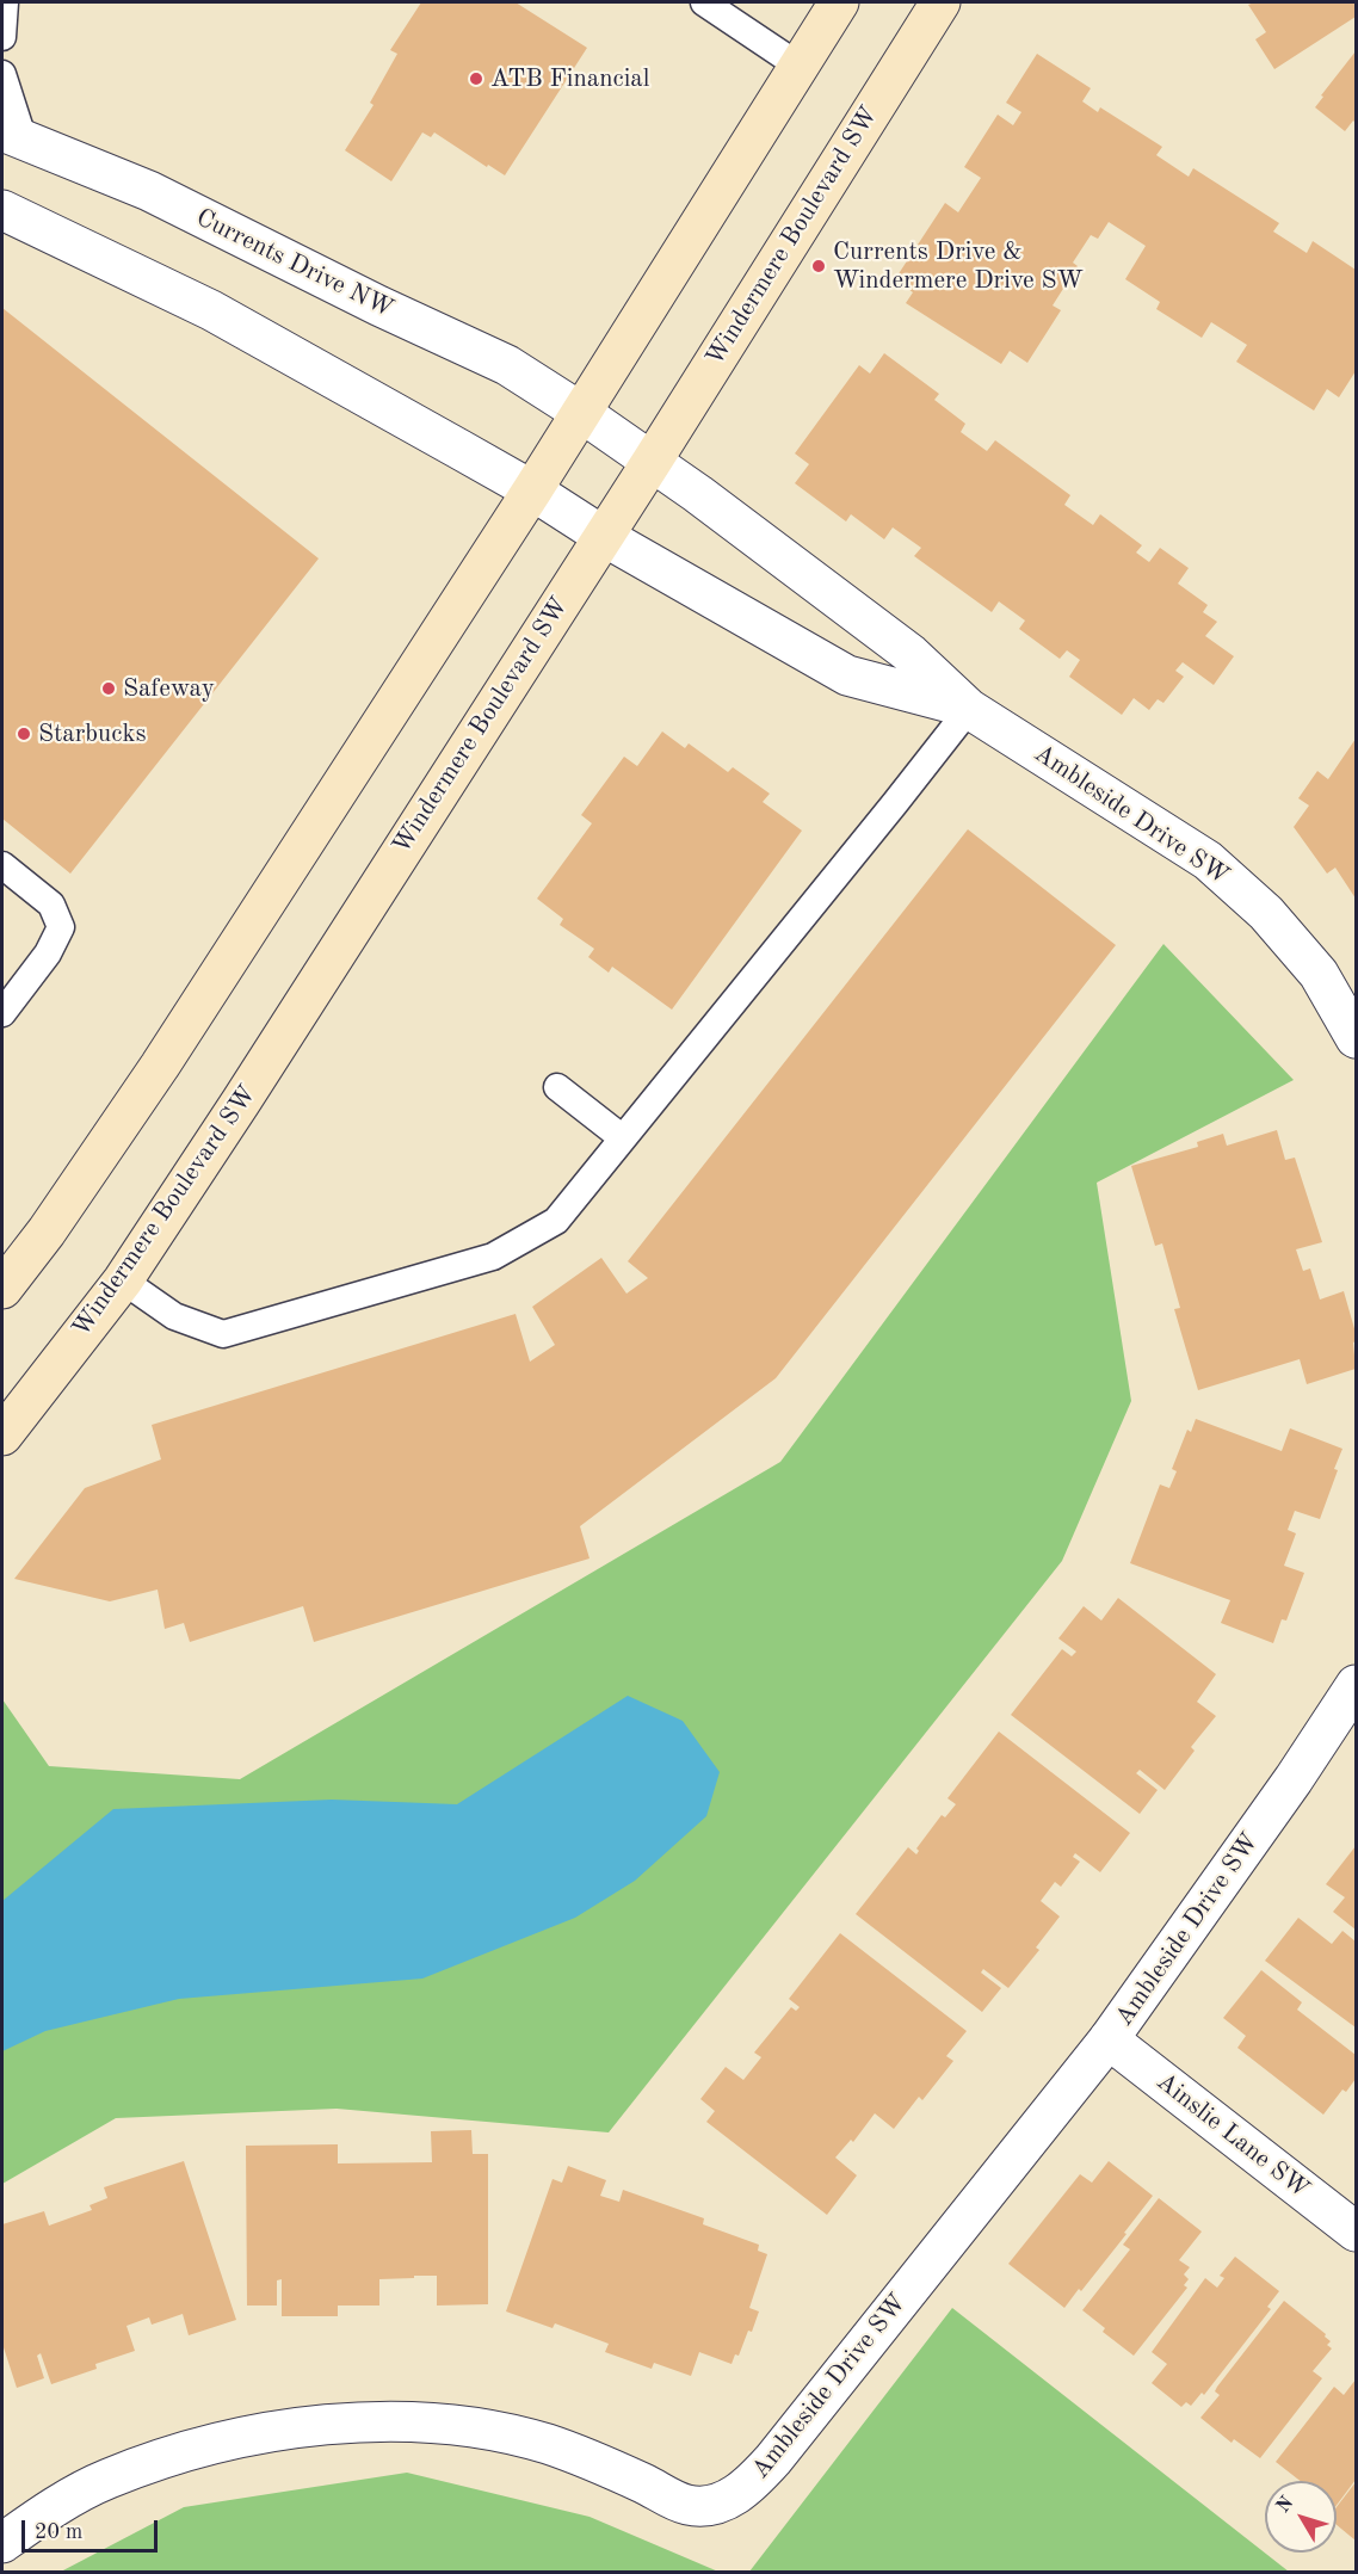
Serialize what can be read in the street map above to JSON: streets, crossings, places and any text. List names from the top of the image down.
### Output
{
  "streets": {
    "main road": ["Windermere Boulevard SW"],
    "street": ["Currents Drive NW", "Ambleside Drive SW", "Ainslie Lane SW"]
  },
  "crossings": [
    ["Windermere Boulevard SW", "Ambleside Drive SW"],
    ["Currents Drive NW", "Ambleside Drive SW"],
    ["Ambleside Drive SW", "Ainslie Lane SW"]
  ],
  "places": [
    "ATB Financial",
    "Currents Drive & Windermere Drive SW",
    "Safeway",
    "Starbucks"
  ],
  "scale_bar": "20 m",
  "north": "top left"
}
